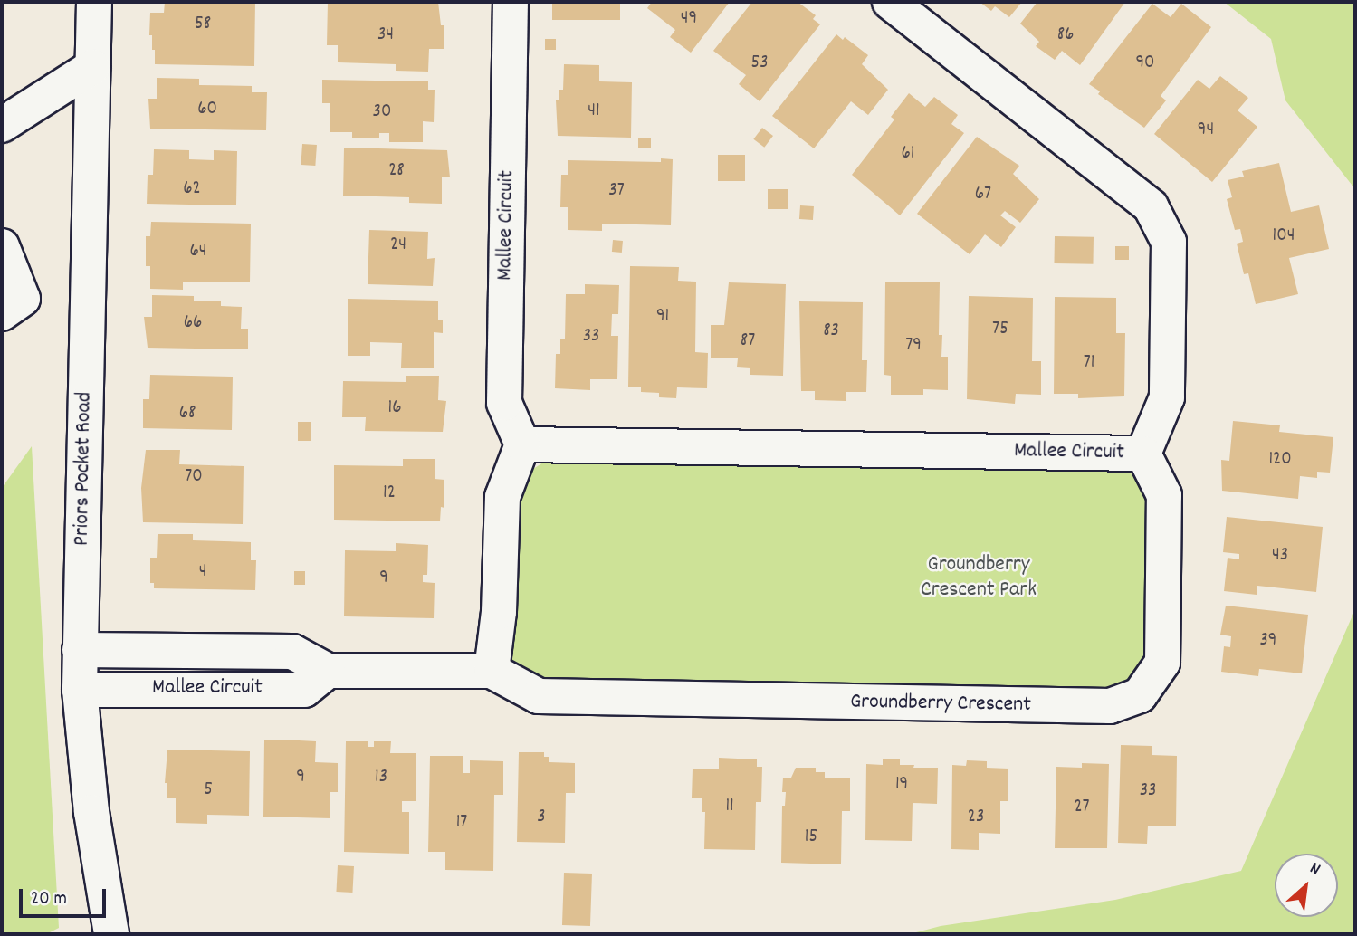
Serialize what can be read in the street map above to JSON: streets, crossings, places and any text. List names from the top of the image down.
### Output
{
  "streets": {
    "street": ["Mallee Circuit", "Priors Pocket Road", "Groundberry Crescent"]
  },
  "crossings": [
    ["Mallee Circuit", "Priors Pocket Road"],
    ["Mallee Circuit", "Groundberry Crescent"]
  ],
  "parks": ["Groundberry Crescent Park"],
  "house_numbers": [
    "49",
    "58",
    "34",
    "86",
    "53",
    "90",
    "60",
    "41",
    "30",
    "94",
    "61",
    "28",
    "62",
    "37",
    "67",
    "104",
    "24",
    "64",
    "91",
    "66",
    "75",
    "83",
    "33",
    "87",
    "79",
    "71",
    "16",
    "68",
    "120",
    "70",
    "12",
    "43",
    "4",
    "9",
    "39",
    "9",
    "13",
    "19",
    "5",
    "33",
    "11",
    "27",
    "3",
    "23",
    "17",
    "15"
  ],
  "scale_bar": "20 m",
  "north": "top right"
}
